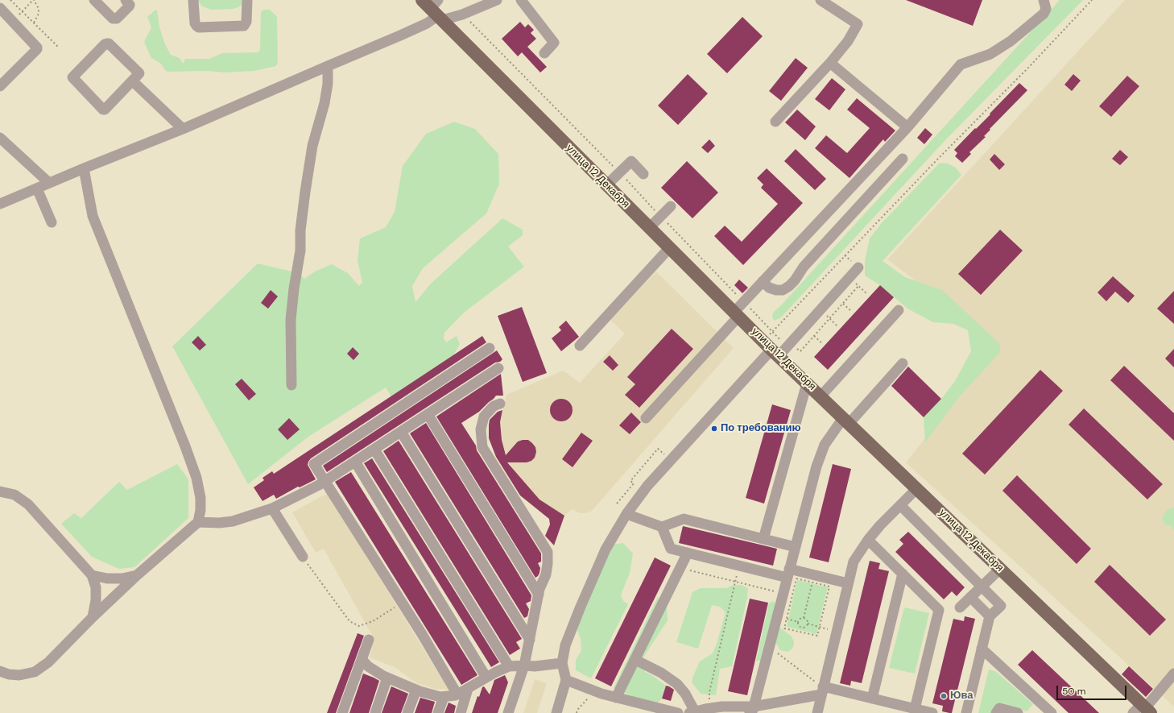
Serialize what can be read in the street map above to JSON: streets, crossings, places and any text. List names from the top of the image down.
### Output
{
  "streets": {
    "main road": ["улица 12 Декабря"]
  },
  "places": ["По требованию", "Юва"],
  "scale_bar": "50 m"
}
